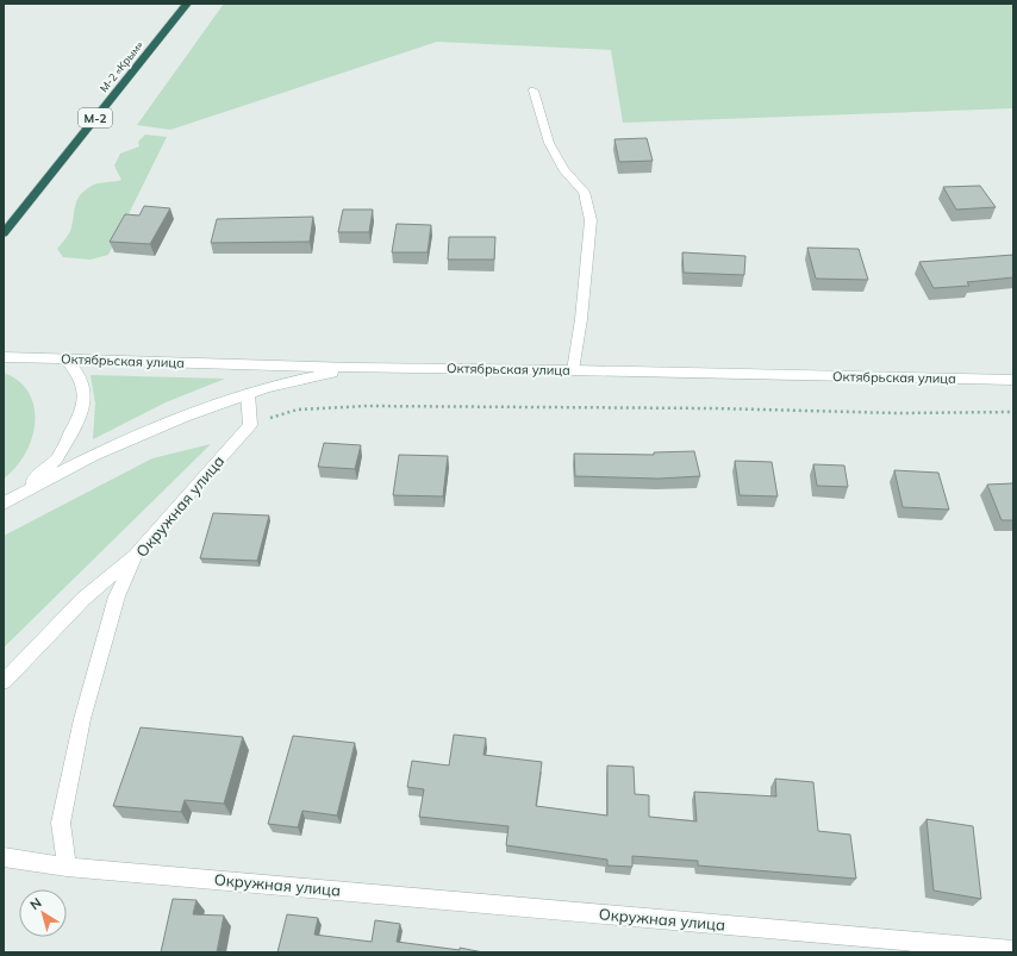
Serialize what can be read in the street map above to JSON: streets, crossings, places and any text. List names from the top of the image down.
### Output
{
  "streets": {
    "highway": ["М-2 «Крым»", "М-2"],
    "main road": ["Октябрьская улица", "Окружная улица"]
  },
  "north": "top left"
}
